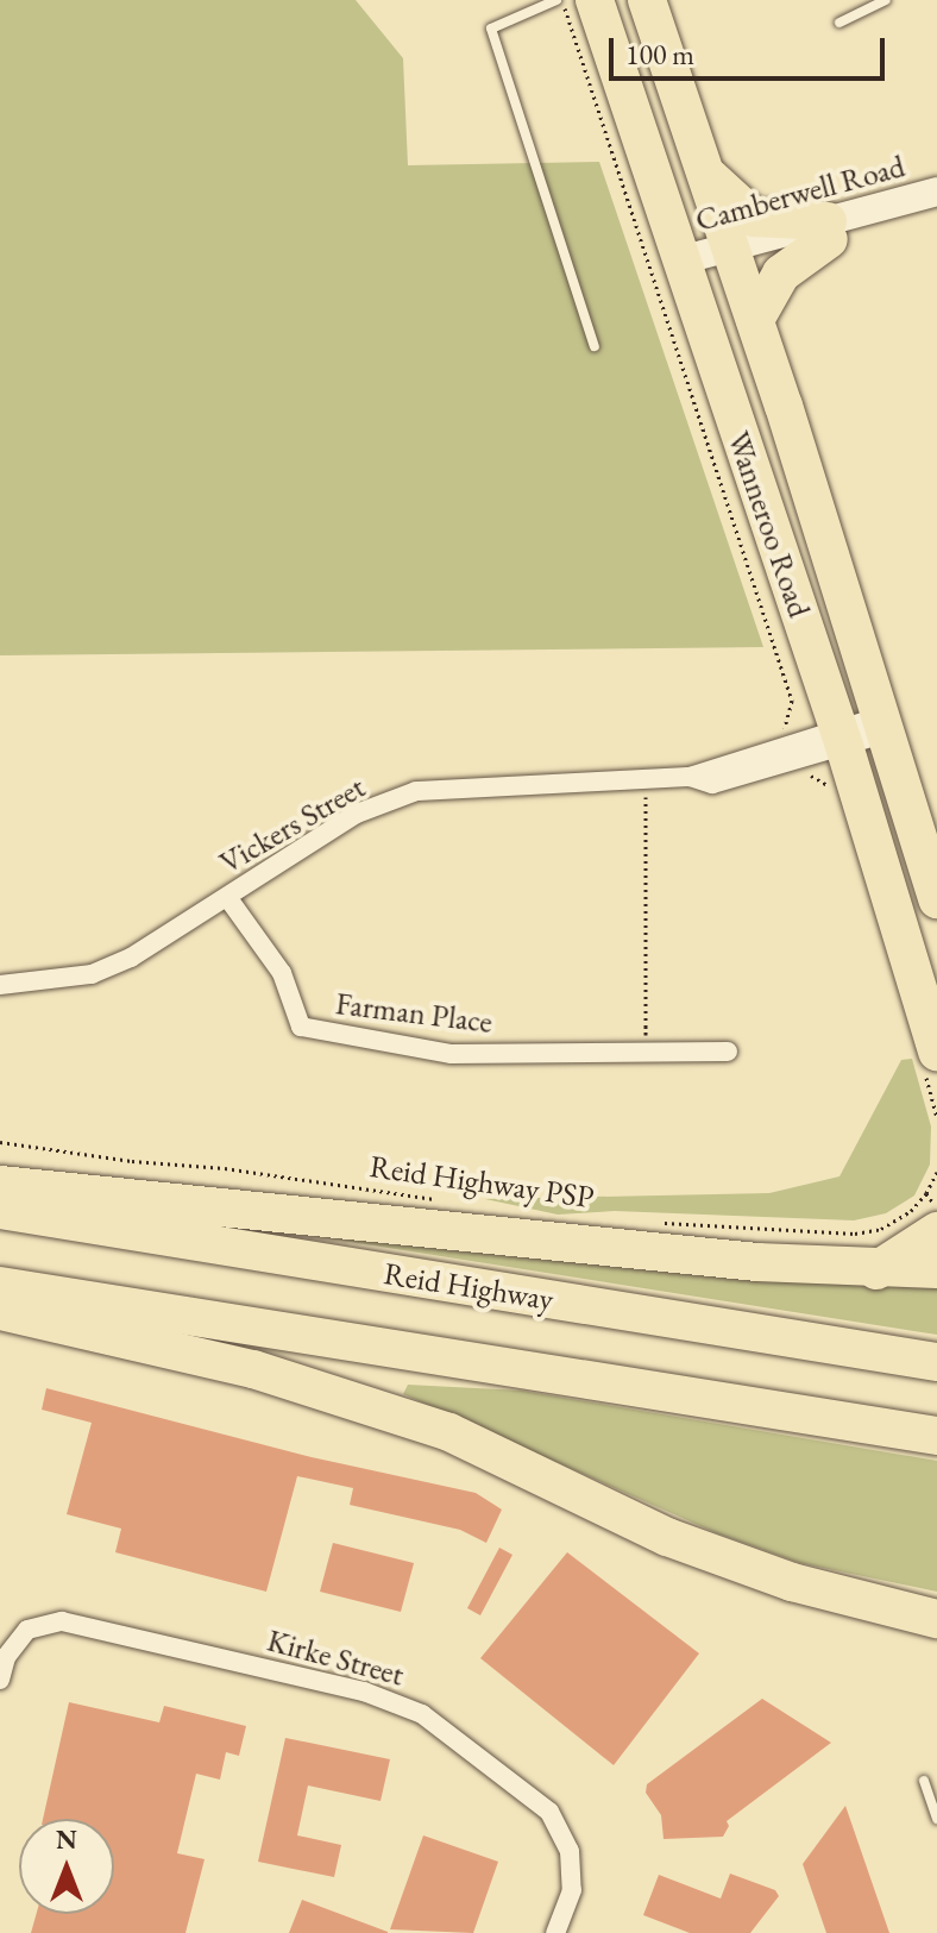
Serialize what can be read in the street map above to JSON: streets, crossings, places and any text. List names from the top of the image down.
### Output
{
  "streets": {
    "highway": ["Wanneroo Road", "Reid Highway"],
    "street": [
      "Camberwell Road",
      "Vickers Street",
      "Farman Place",
      "Kirke Street"
    ],
    "path": ["Reid Highway PSP"]
  },
  "crossings": [
    ["Camberwell Road", "Wanneroo Road"],
    ["Wanneroo Road", "Vickers Street"],
    ["Vickers Street", "Farman Place"]
  ],
  "scale_bar": "100 m",
  "north": "top"
}
